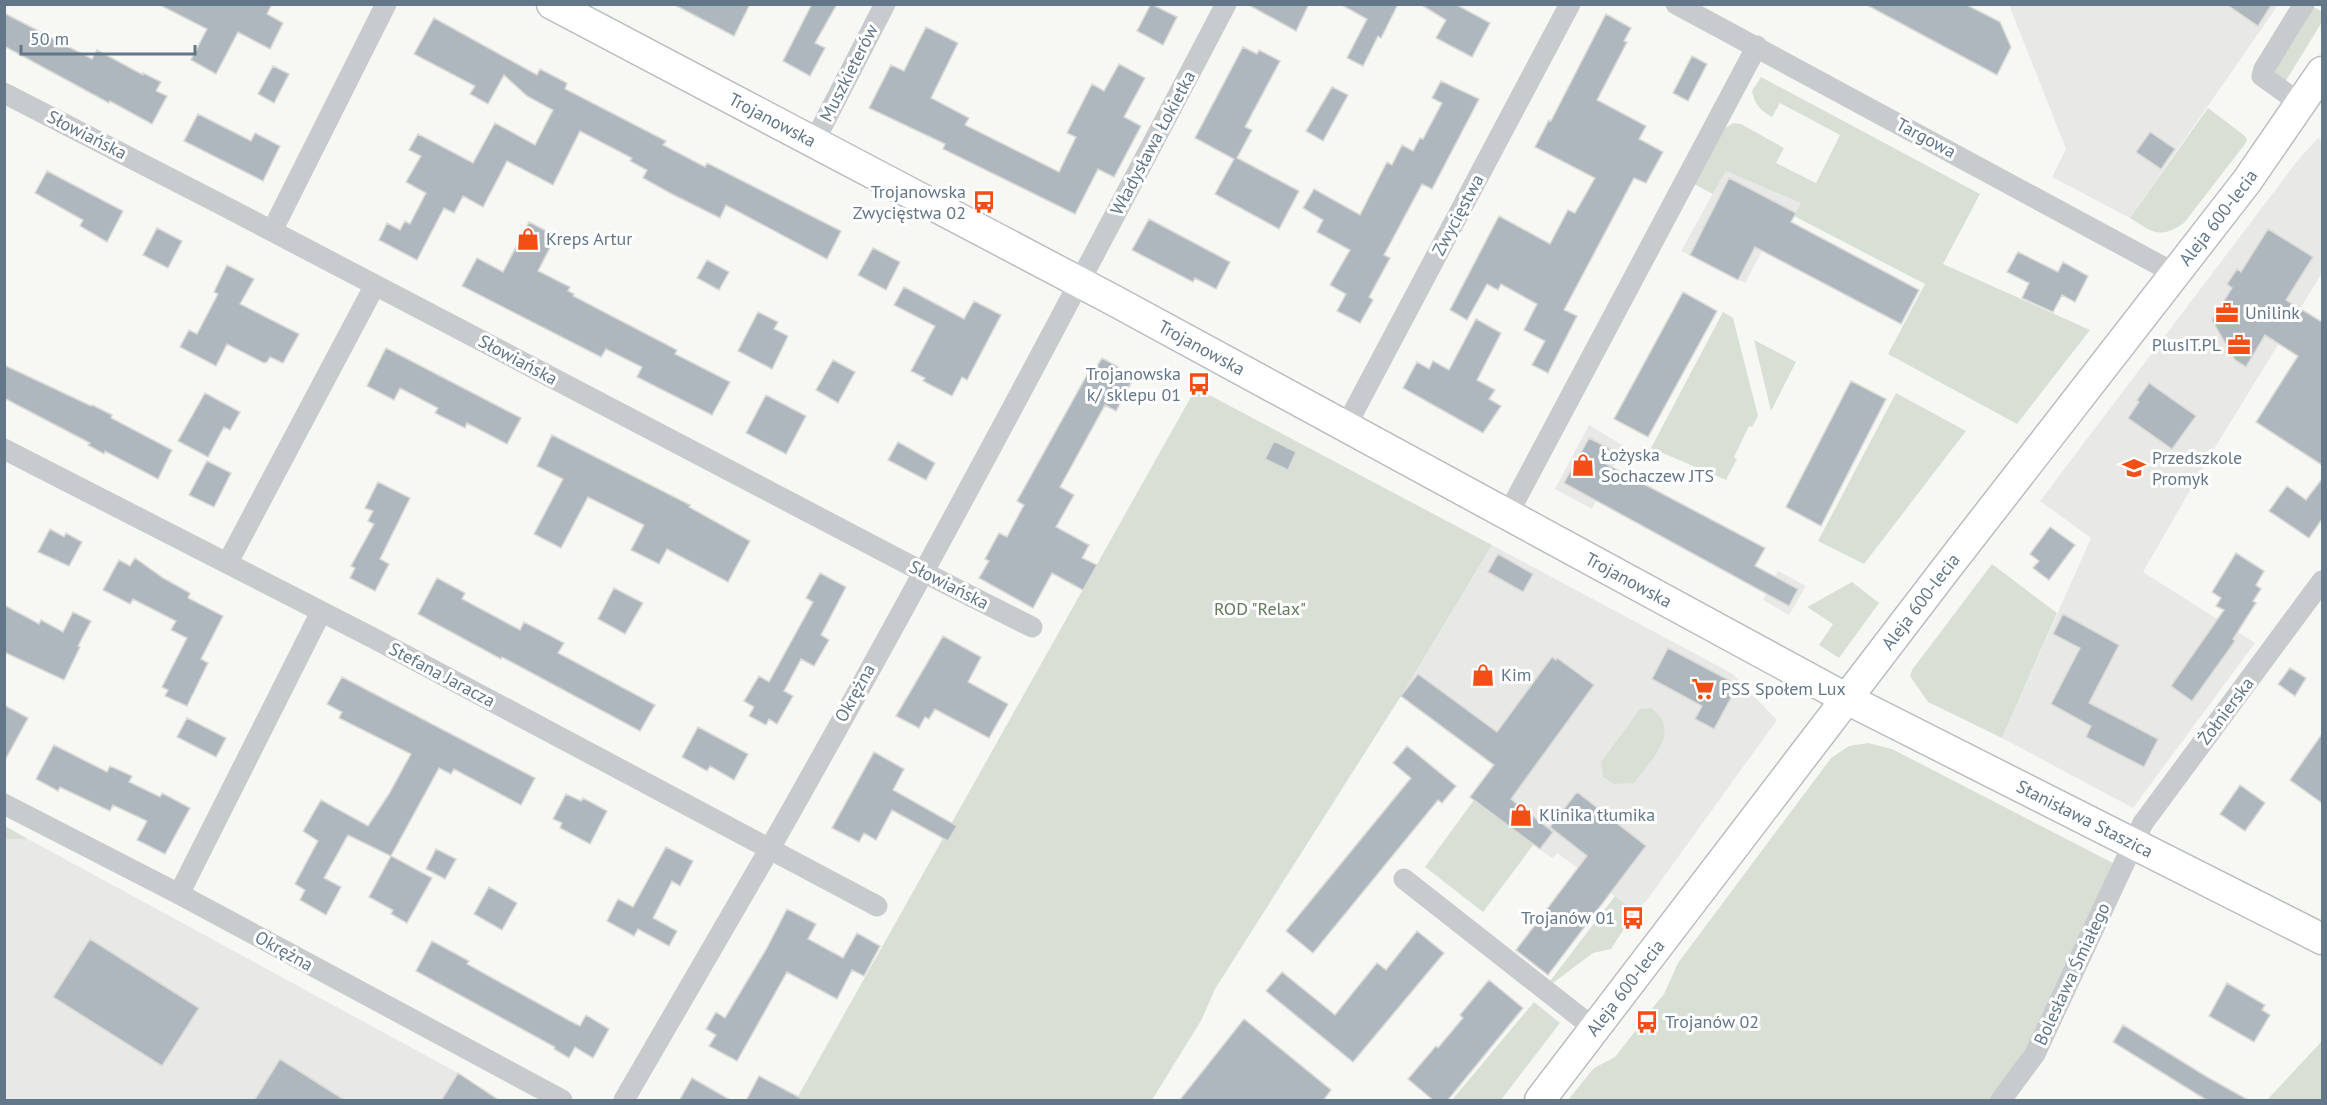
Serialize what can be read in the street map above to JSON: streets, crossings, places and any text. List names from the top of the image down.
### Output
{
  "streets": {
    "street": [
      "Muszkieterów",
      "Trojanowska",
      "Słowiańska",
      "Targowa",
      "Władysława Łokietka",
      "Zwycięstwa",
      "Aleja 600-lecia",
      "Stefana Jaracza",
      "Okrężna",
      "Żołnierska",
      "Stanisława Staszica",
      "Bolesława Śmiałego"
    ]
  },
  "crossings": [
    ["Muszkieterów", "Trojanowska"],
    ["Trojanowska", "Władysława Łokietka"],
    ["Trojanowska", "Zwycięstwa"],
    ["Trojanowska", "Aleja 600-lecia"],
    ["Trojanowska", "Okrężna"],
    ["Trojanowska", "Stanisława Staszica"],
    ["Słowiańska", "Okrężna"],
    ["Targowa", "Aleja 600-lecia"],
    ["Władysława Łokietka", "Okrężna"],
    ["Aleja 600-lecia", "Stanisława Staszica"],
    ["Stefana Jaracza", "Okrężna"],
    ["Żołnierska", "Stanisława Staszica"],
    ["Żołnierska", "Bolesława Śmiałego"],
    ["Stanisława Staszica", "Bolesława Śmiałego"]
  ],
  "parks": ["ROD \"Relax\""],
  "places": {
    "bus stop": [
      "Trojanowska Zwycięstwa 02",
      "Trojanowska k/ sklepu 01",
      "Trojanów 01",
      "Trojanów 02"
    ],
    "shop": [
      "Kreps Artur",
      "Łożyska Sochaczew JTS",
      "Kim",
      "Klinika tłumika"
    ],
    "office": ["Unilink", "PlusIT.PL"],
    "school or university": ["Przedszkole Promyk"],
    "supermarket": ["PSS Społem Lux"]
  },
  "scale_bar": "50 m"
}
